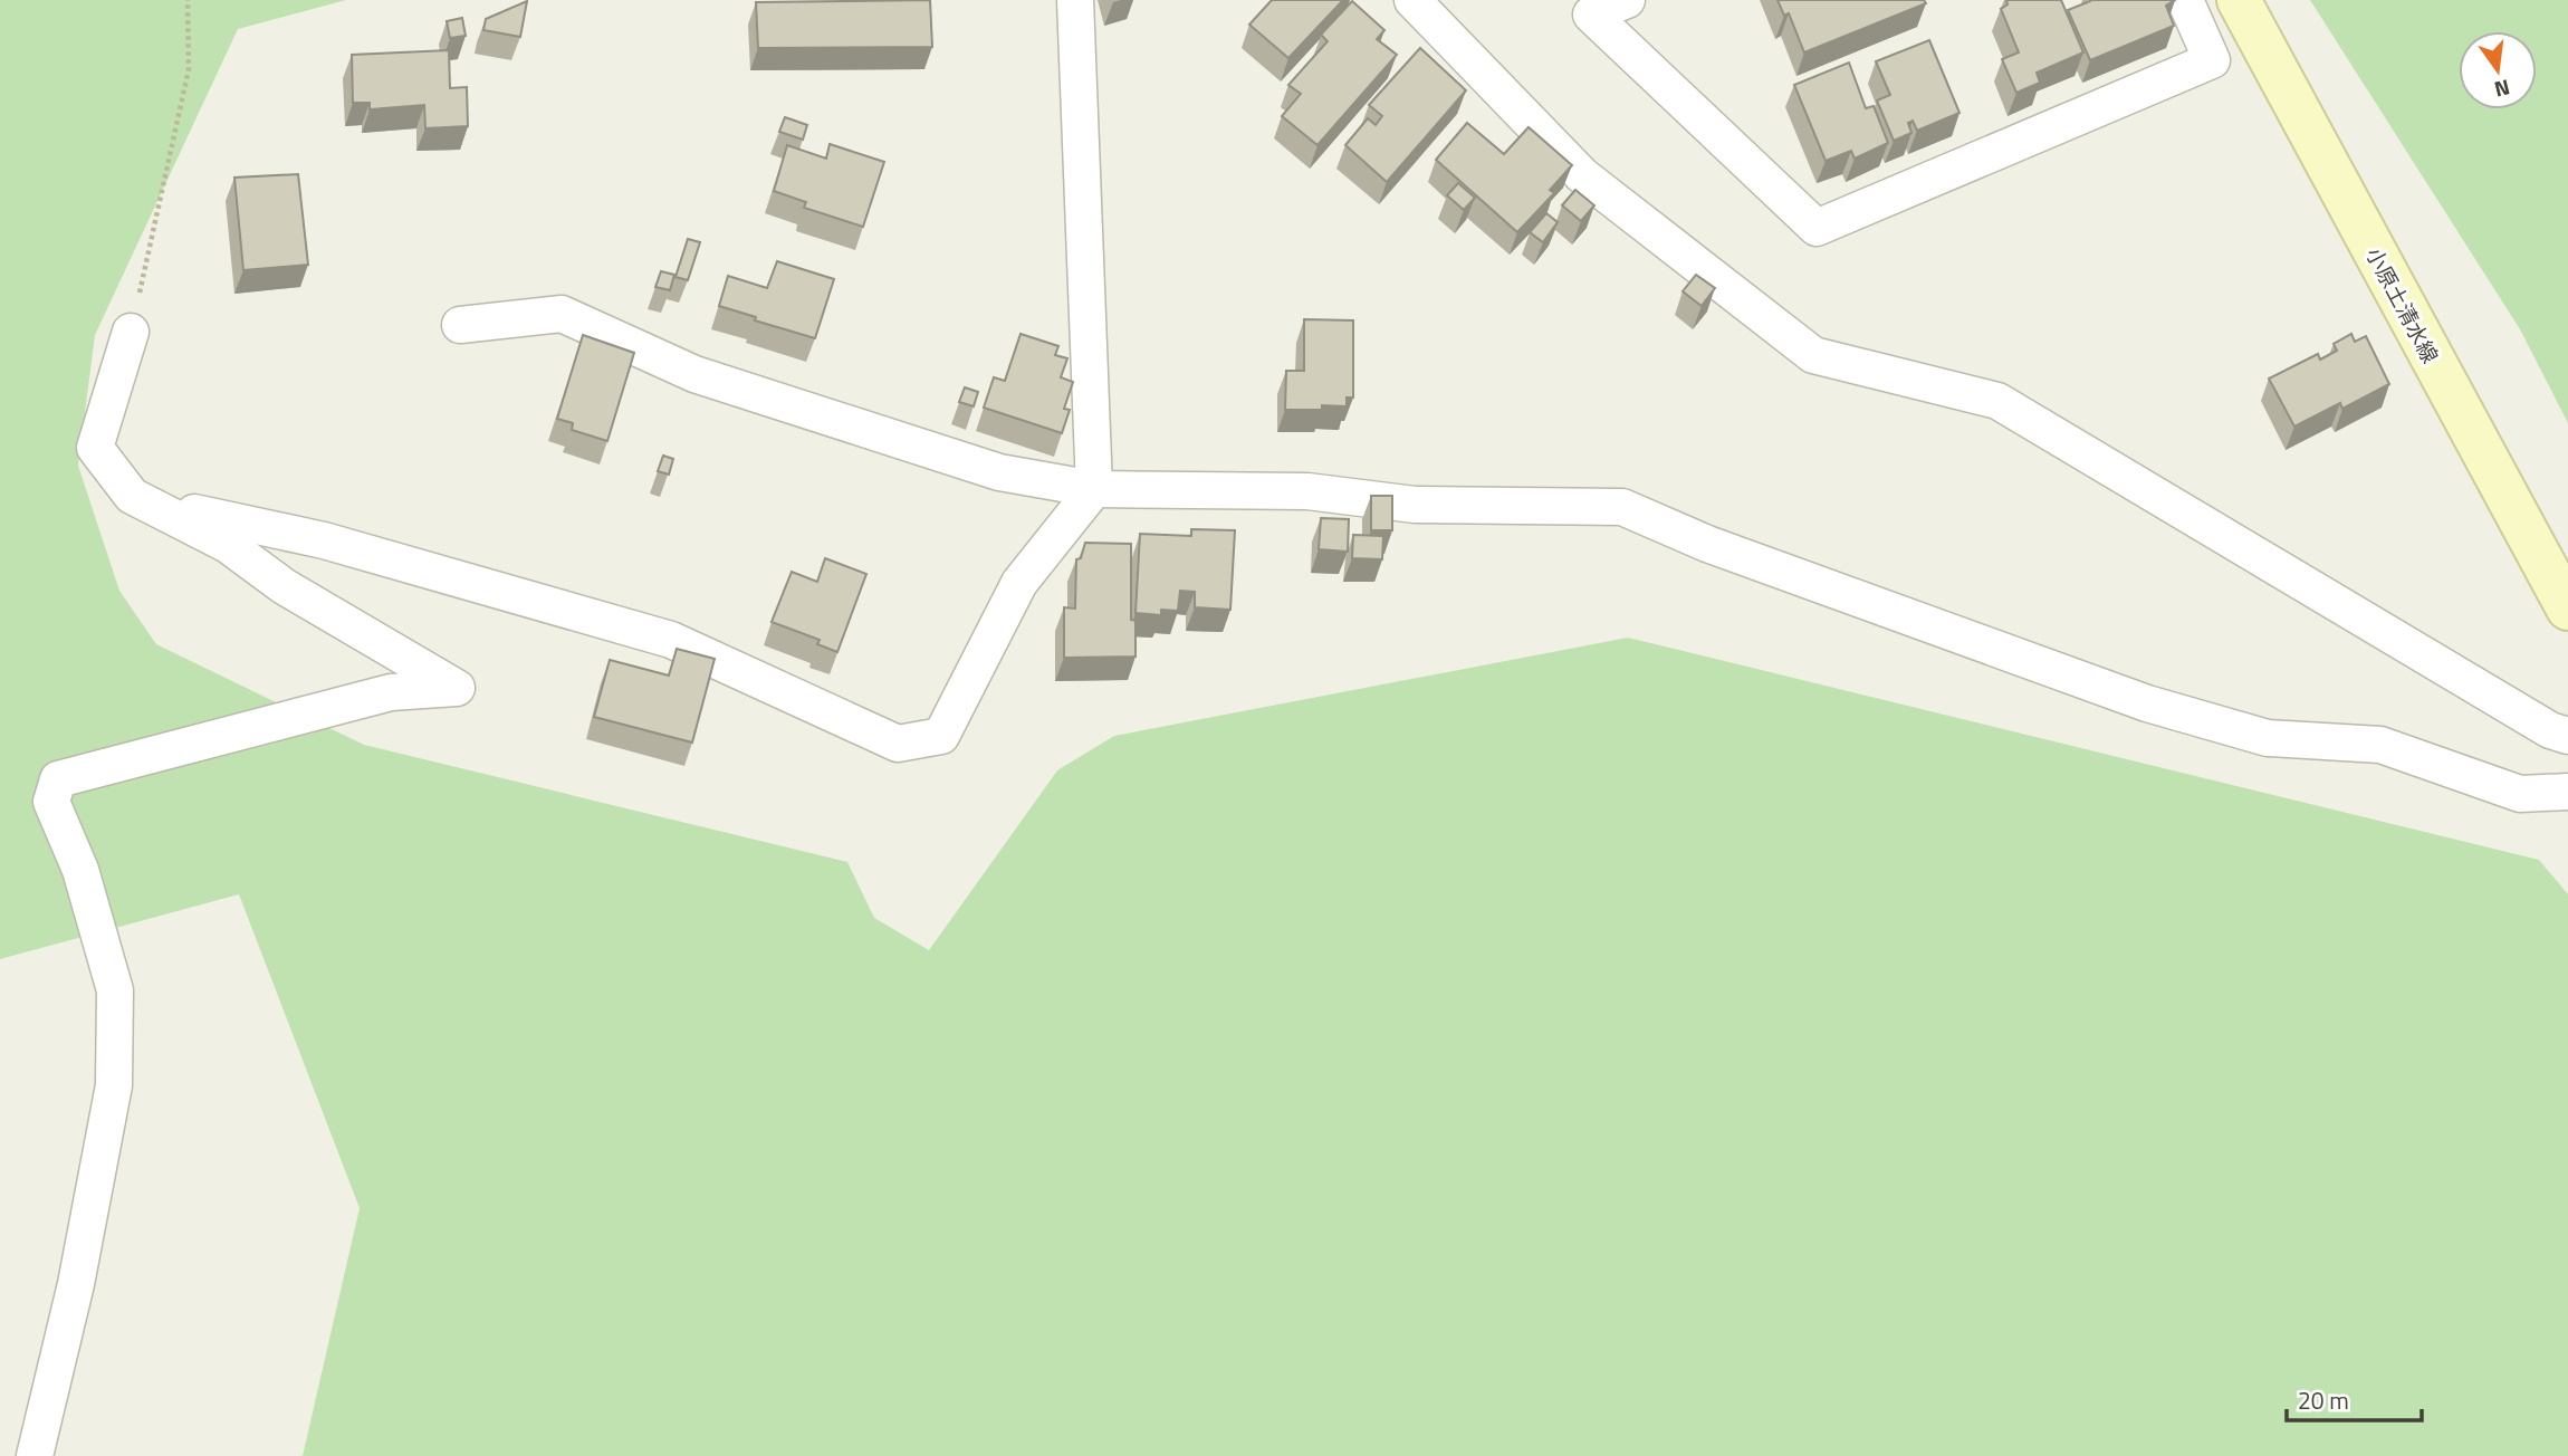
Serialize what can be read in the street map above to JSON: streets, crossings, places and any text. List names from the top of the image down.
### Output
{
  "streets": {
    "main road": ["小原土清水線"]
  },
  "scale_bar": "20 m",
  "north": "bottom"
}
